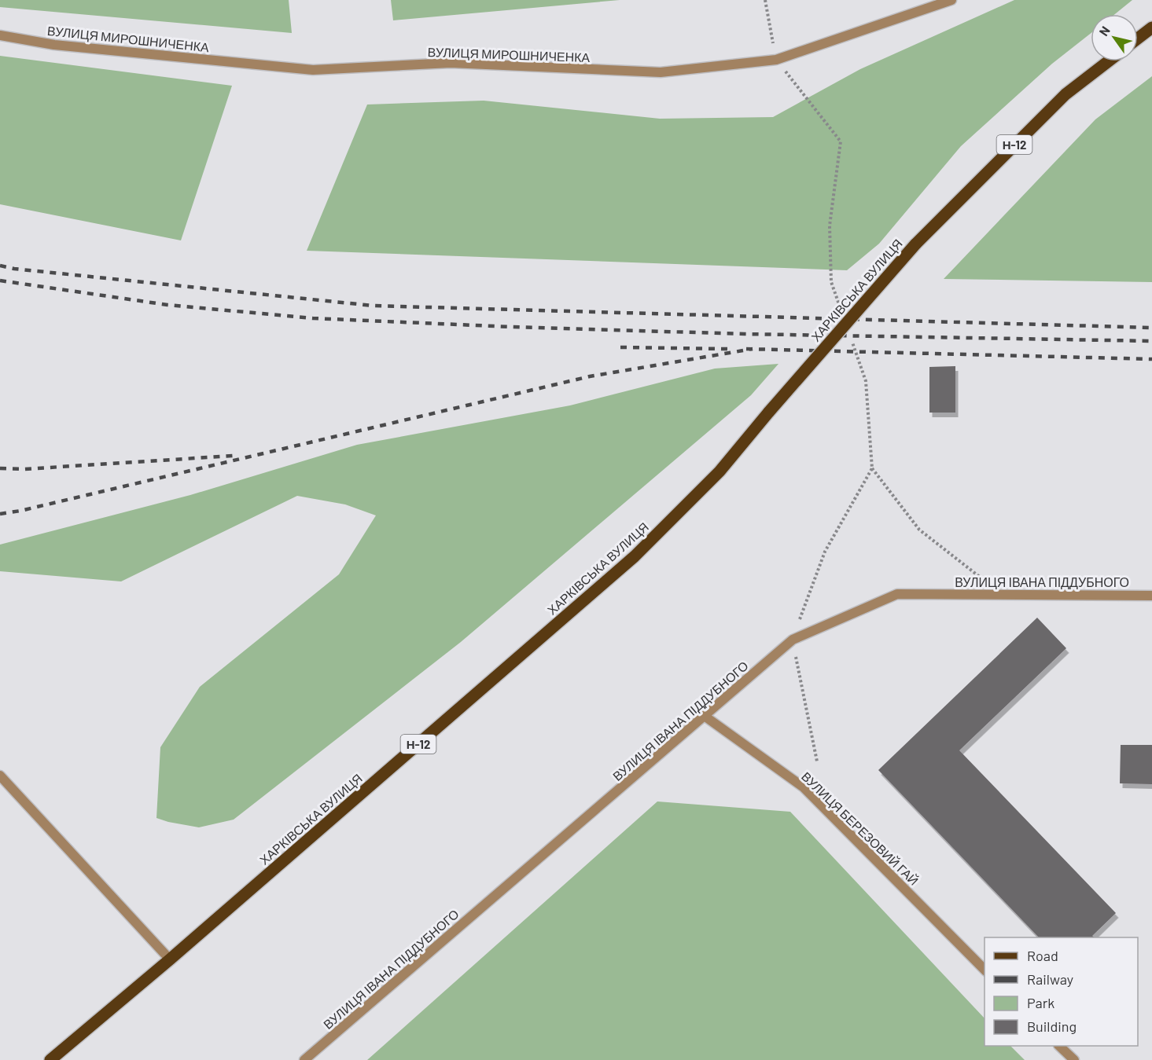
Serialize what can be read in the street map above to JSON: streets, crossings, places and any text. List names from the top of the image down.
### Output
{
  "streets": {
    "main road": ["Н-12", "ХАРКІВСЬКА ВУЛИЦЯ"],
    "street": ["ВУЛИЦЯ МИРОШНИЧЕНКА", "ВУЛИЦЯ ІВАНА ПІДДУБНОГО", "ВУЛИЦЯ БЕРЕЗОВИЙ ГАЙ"]
  },
  "crossings": [
    ["ВУЛИЦЯ ІВАНА ПІДДУБНОГО", "ВУЛИЦЯ БЕРЕЗОВИЙ ГАЙ"]
  ],
  "legend": [
    "Road",
    "Railway",
    "Park",
    "Building"
  ],
  "north": "top left"
}
